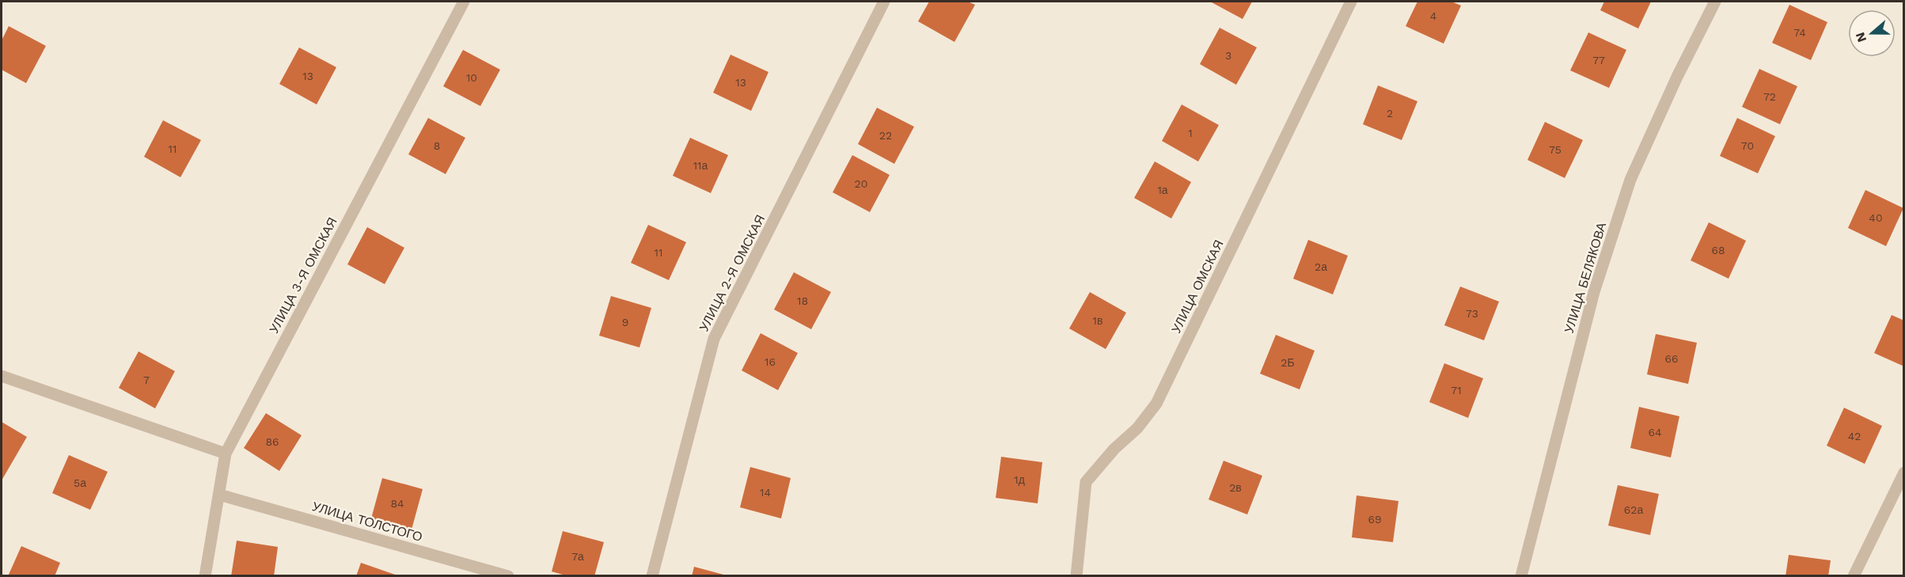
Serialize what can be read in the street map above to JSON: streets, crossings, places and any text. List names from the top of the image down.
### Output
{
  "streets": {
    "street": [
      "УЛИЦА 2-Я ОМСКАЯ",
      "УЛИЦА 3-Я ОМСКАЯ",
      "УЛИЦА БЕЛЯКОВА",
      "УЛИЦА ОМСКАЯ",
      "УЛИЦА ТОЛСТОГО"
    ]
  },
  "crossings": [
    ["УЛИЦА 3-Я ОМСКАЯ", "УЛИЦА ТОЛСТОГО"]
  ],
  "house_numbers": [
    "4",
    "74",
    "3",
    "77",
    "13",
    "10",
    "13",
    "72",
    "2",
    "1",
    "22",
    "8",
    "70",
    "11",
    "75",
    "11а",
    "20",
    "1а",
    "40",
    "68",
    "11",
    "2а",
    "18",
    "73",
    "1в",
    "9",
    "66",
    "16",
    "2Б",
    "7",
    "71",
    "64",
    "42",
    "86",
    "1д",
    "5а",
    "2в",
    "14",
    "84",
    "62а",
    "69",
    "7а"
  ],
  "north": "left"
}
